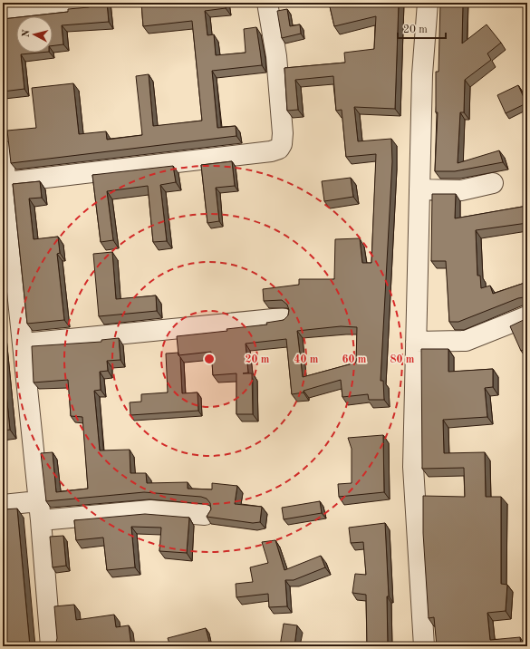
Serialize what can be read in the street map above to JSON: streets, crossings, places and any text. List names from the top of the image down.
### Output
{
  "scale_bar": "20 m",
  "north": "left",
  "rings": [
    "20 m",
    "40 m",
    "60 m",
    "80 m"
  ]
}
